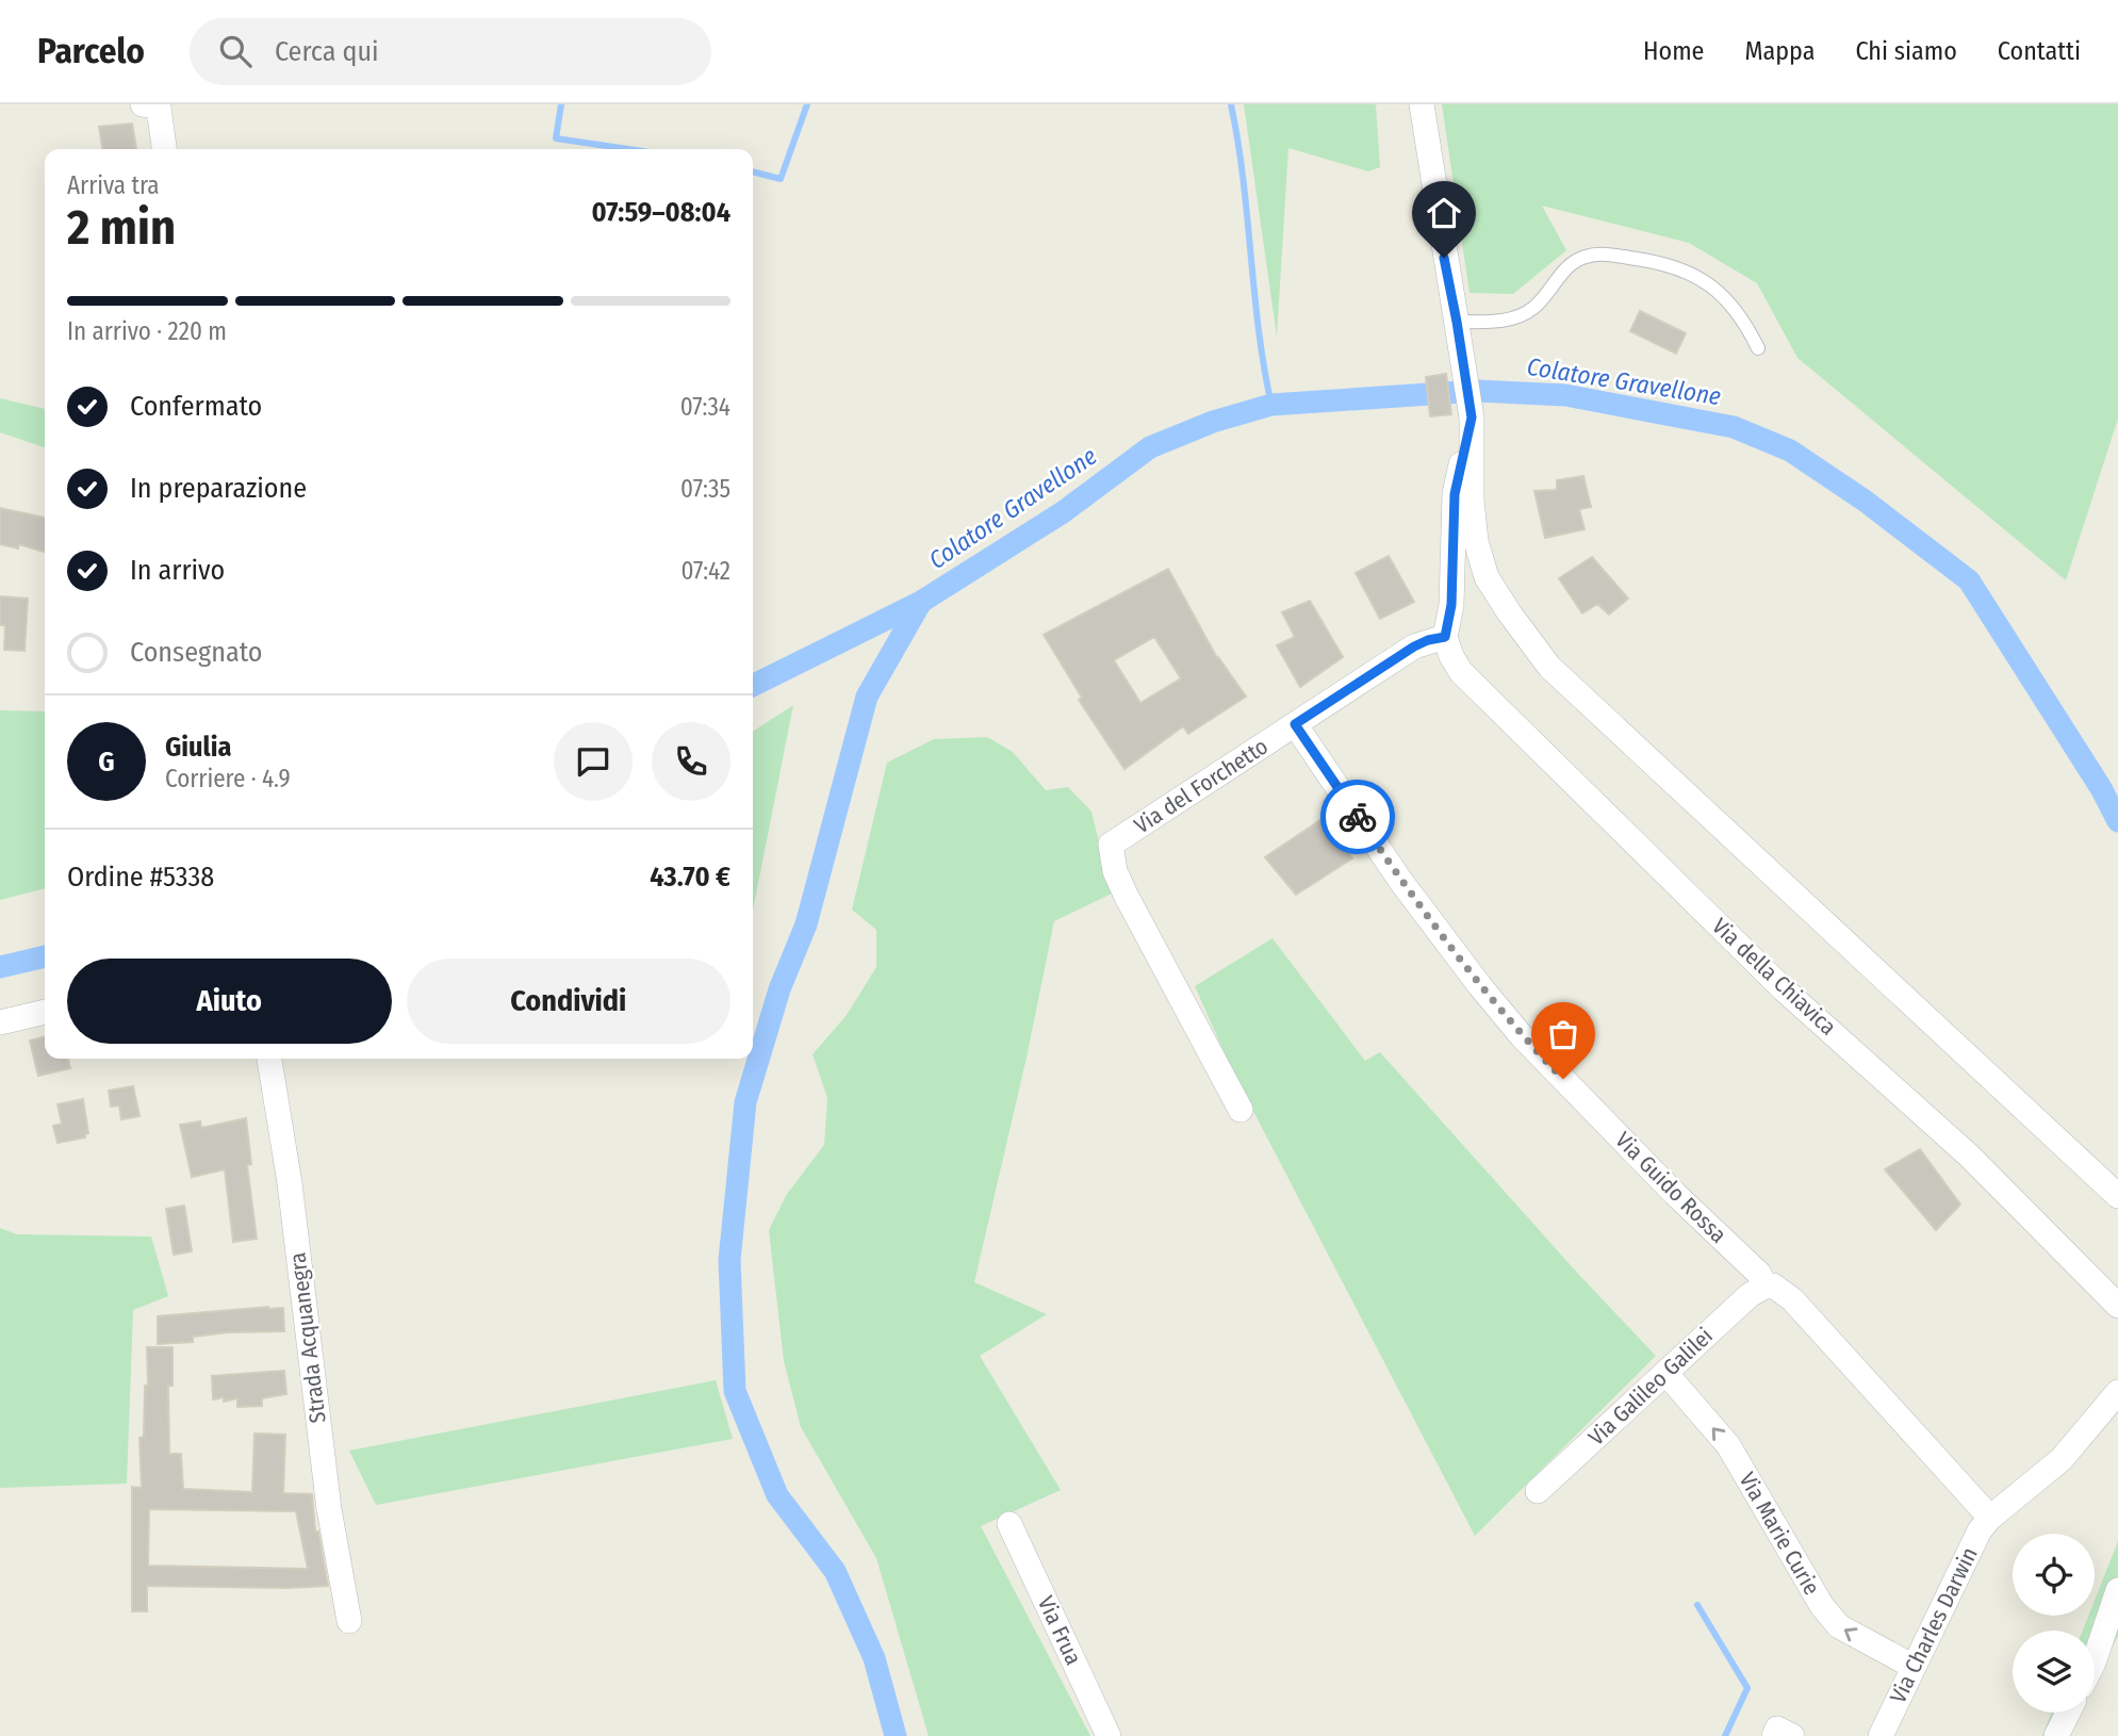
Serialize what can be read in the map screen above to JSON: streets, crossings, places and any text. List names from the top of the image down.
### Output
{
  "streets": {
    "street": [
      "Via del Forchetto",
      "Via della Chiavica",
      "Via Guido Rossa",
      "Strada Acquanegra",
      "Via Galileo Galilei",
      "Via Marie Curie",
      "Via Charles Darwin",
      "Via Frua"
    ]
  },
  "crossings": [
    ["Via del Forchetto", "Via della Chiavica"],
    ["Via del Forchetto", "Via Guido Rossa"],
    ["Via Guido Rossa", "Via Galileo Galilei"],
    ["Via Guido Rossa", "Via Charles Darwin"],
    ["Via Galileo Galilei", "Via Marie Curie"],
    ["Via Marie Curie", "Via Charles Darwin"]
  ],
  "one_way": ["Via Marie Curie"],
  "water": ["Colatore Gravellone"],
  "page": {
    "header": "Parcelo",
    "search": "Cerca qui",
    "nav": [
      "Home",
      "Mappa",
      "Chi siamo",
      "Contatti"
    ],
    "heading": ["2 min", "Arriva tra", "07:59–08:04"],
    "panel": [
      "Giulia",
      "Corriere · 4.9",
      "Ordine #5338",
      "43.70 €"
    ],
    "bar": "In arrivo · 220 m",
    "list": [
      ["Confermato", "07:34"],
      ["In preparazione", "07:35"],
      ["In arrivo", "07:42"],
      "Consegnato"
    ],
    "round": "G",
    "buttons": ["Aiuto", "Condividi"]
  }
}
